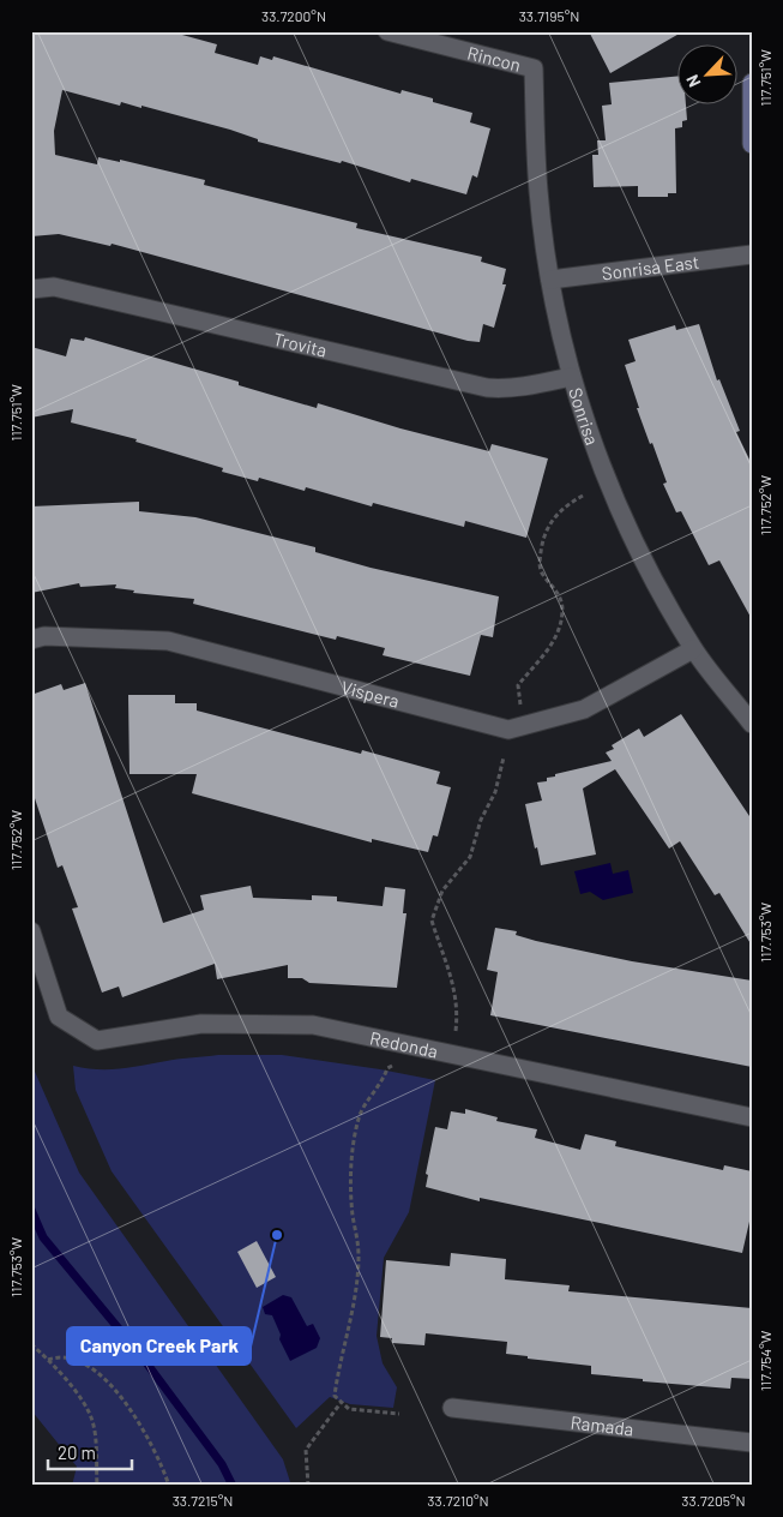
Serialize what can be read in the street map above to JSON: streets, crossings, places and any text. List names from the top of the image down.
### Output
{
  "streets": {
    "street": [
      "Rincon",
      "Sonrisa East",
      "Trovita",
      "Sonrisa",
      "Vispera",
      "Redonda",
      "Ramada"
    ]
  },
  "crossings": [
    ["Rincon", "Sonrisa"],
    ["Sonrisa East", "Sonrisa"],
    ["Trovita", "Sonrisa"],
    ["Sonrisa", "Vispera"]
  ],
  "places": ["Canyon Creek Park"],
  "scale_bar": "20 m",
  "north": "bottom left",
  "coordinates": [
    "33.7200°N",
    "33.7195°N",
    "117.751°W",
    "117.752°W",
    "117.753°W",
    "117.754°W",
    "33.7215°N",
    "33.7210°N",
    "33.7205°N"
  ]
}
